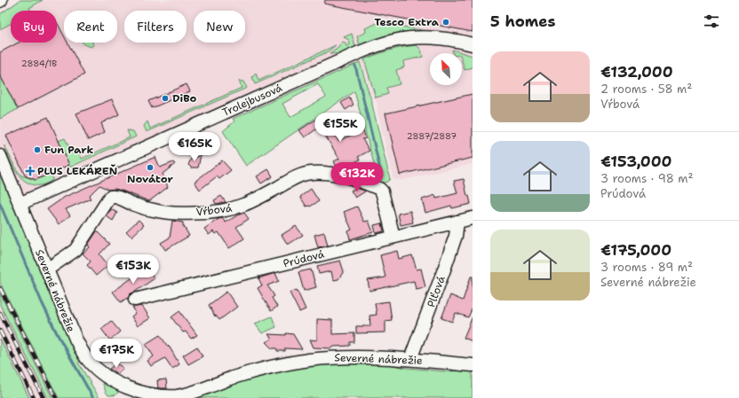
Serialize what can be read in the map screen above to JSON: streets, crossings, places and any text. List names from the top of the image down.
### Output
{
  "streets": {
    "street": [
      "Trolejbusová",
      "Vŕbová",
      "Prúdová",
      "Severné nábrežie",
      "Plťová"
    ]
  },
  "crossings": [
    ["Trolejbusová", "Severné nábrežie"],
    ["Vŕbová", "Prúdová"],
    ["Vŕbová", "Severné nábrežie"],
    ["Prúdová", "Plťová"],
    ["Severné nábrežie", "Plťová"]
  ],
  "places": {
    "other": [
      "Tesco Extra",
      "DiBo",
      "Fun Park",
      "Novátor"
    ],
    "health": ["PLUS LEKÁREŇ"]
  },
  "house_numbers": ["2884/1B", "2887/2887"],
  "north": "top left",
  "page": {
    "heading": "5 homes",
    "chip": [
      "Buy",
      "Rent",
      "Filters",
      "New"
    ],
    "list": [
      {
        "name": "€132,000",
        "note": "2 rooms · 58 m² · Vŕbová"
      },
      {
        "name": "€153,000",
        "note": "3 rooms · 98 m² · Prúdová"
      },
      {
        "name": "€175,000",
        "note": "3 rooms · 89 m² · Severné nábrežie"
      }
    ],
    "price": [
      "€155K",
      "€165K",
      "€132K",
      "€153K",
      "€175K"
    ]
  }
}
